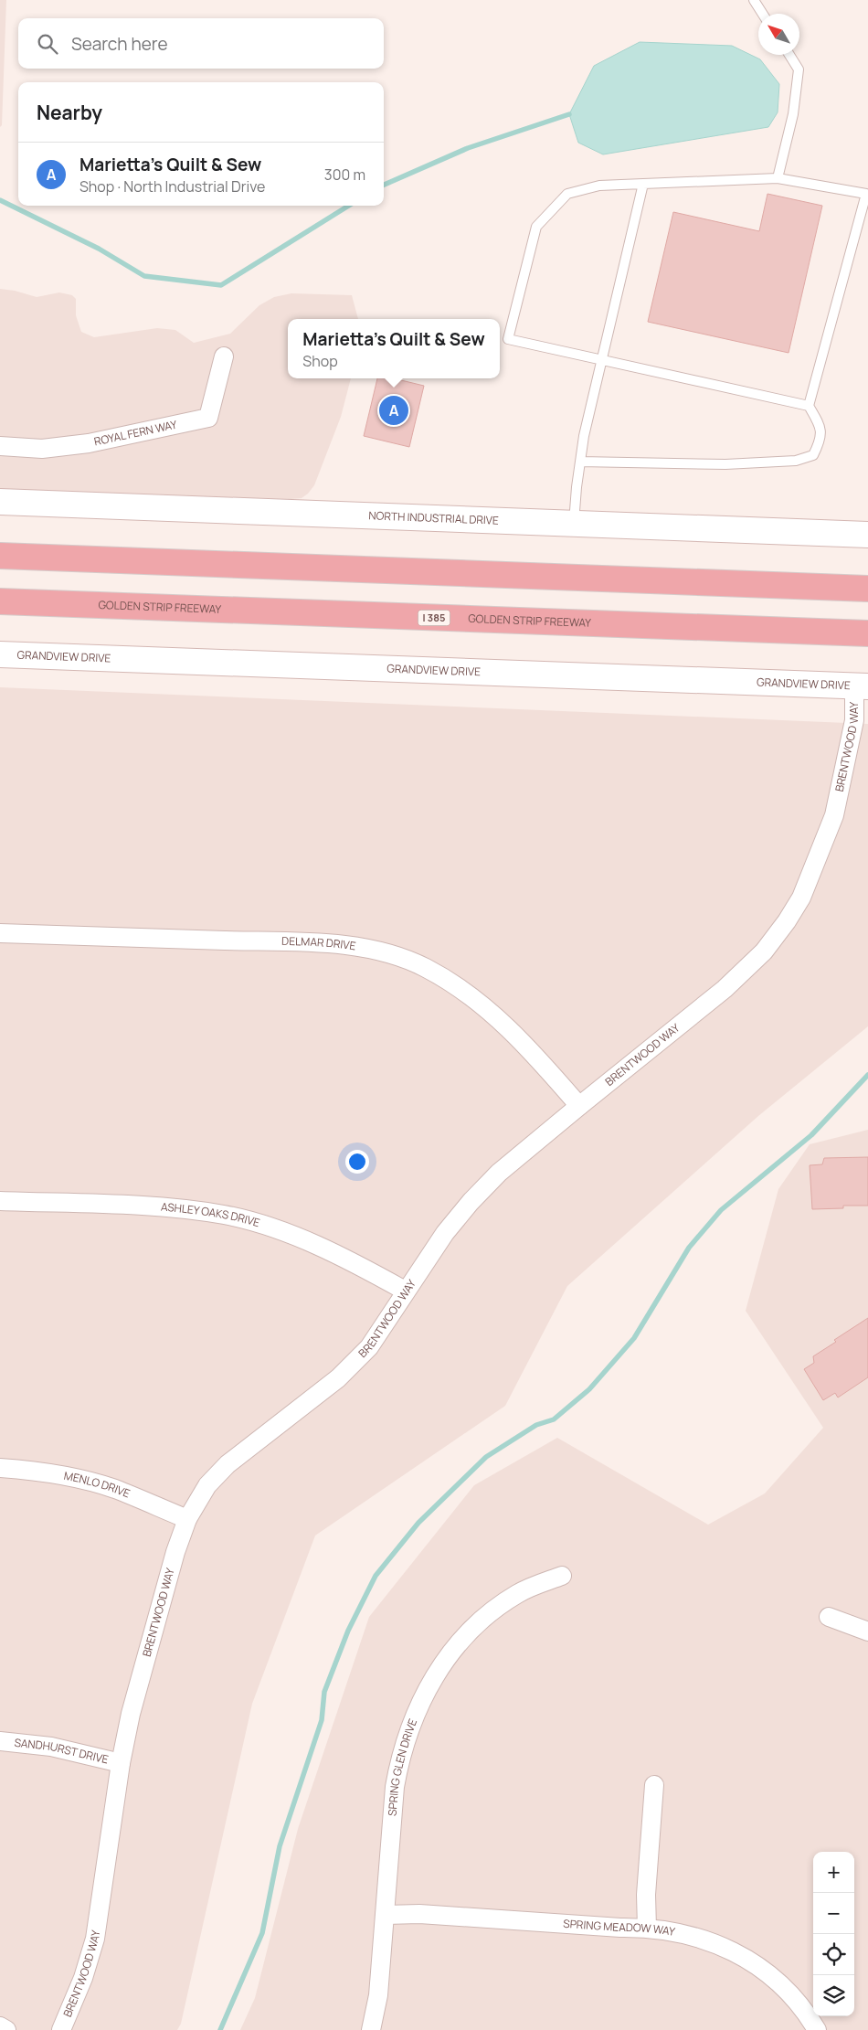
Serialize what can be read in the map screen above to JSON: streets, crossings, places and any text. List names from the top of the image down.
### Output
{
  "streets": {
    "highway": ["GOLDEN STRIP FREEWAY", "I 385"],
    "street": [
      "ROYAL FERN WAY",
      "NORTH INDUSTRIAL DRIVE",
      "GRANDVIEW DRIVE",
      "BRENTWOOD WAY",
      "DELMAR DRIVE",
      "ASHLEY OAKS DRIVE",
      "MENLO DRIVE",
      "SANDHURST DRIVE",
      "SPRING GLEN DRIVE",
      "SPRING MEADOW WAY"
    ]
  },
  "crossings": [
    ["GRANDVIEW DRIVE", "BRENTWOOD WAY"],
    ["BRENTWOOD WAY", "DELMAR DRIVE"],
    ["BRENTWOOD WAY", "ASHLEY OAKS DRIVE"],
    ["BRENTWOOD WAY", "MENLO DRIVE"],
    ["BRENTWOOD WAY", "SANDHURST DRIVE"],
    ["SPRING GLEN DRIVE", "SPRING MEADOW WAY"]
  ],
  "north": "top left",
  "page": {
    "search": "Search here",
    "heading": "Nearby",
    "list": [
      {
        "mark": "A",
        "name": "Marietta's Quilt & Sew",
        "note": "Shop · North Industrial Drive",
        "value": "300 m"
      }
    ],
    "popup": ["Marietta's Quilt & Sew", "Shop"],
    "pins": "A",
    "map_buttons": ["+", "−"]
  }
}
